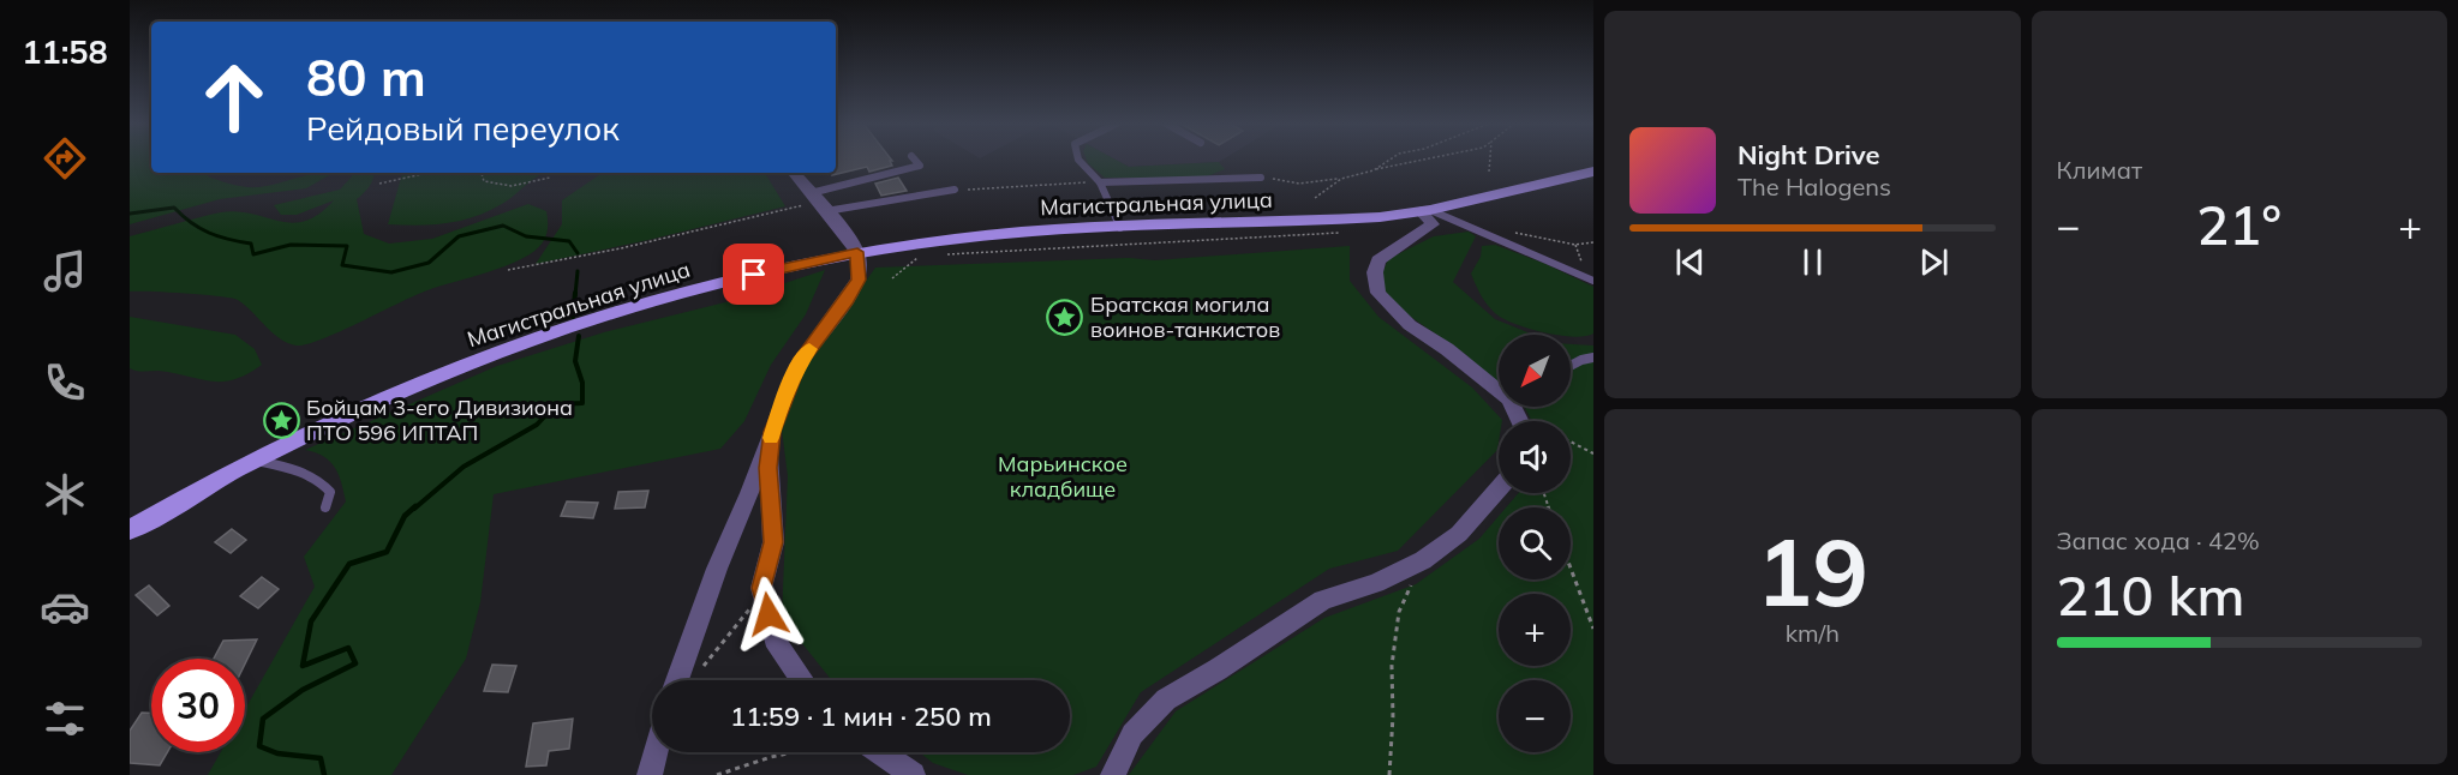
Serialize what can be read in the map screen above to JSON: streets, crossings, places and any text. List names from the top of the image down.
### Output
{
  "streets": {
    "main road": ["Магистральная улица"]
  },
  "parks": ["Марьинское кладбище"],
  "places": {
    "place": ["Братская могила воинов-танкистов", "Бойцам 3-его Дивизиона ПТО 596 ИПТАП"]
  },
  "north": "bottom left",
  "page": {
    "tabs": "11:58",
    "tile": [
      "Климат",
      ["19", "km/h"],
      ["Запас хода · 42%", "210 km"]
    ],
    "turn": ["80 m", "Рейдовый переулок"],
    "song": ["Night Drive", "The Halogens"],
    "heat": ["−", "21°", "+"],
    "map_buttons": ["+", "−"],
    "limit": "30",
    "trip": "11:59 · 1 мин · 250 m"
  }
}
